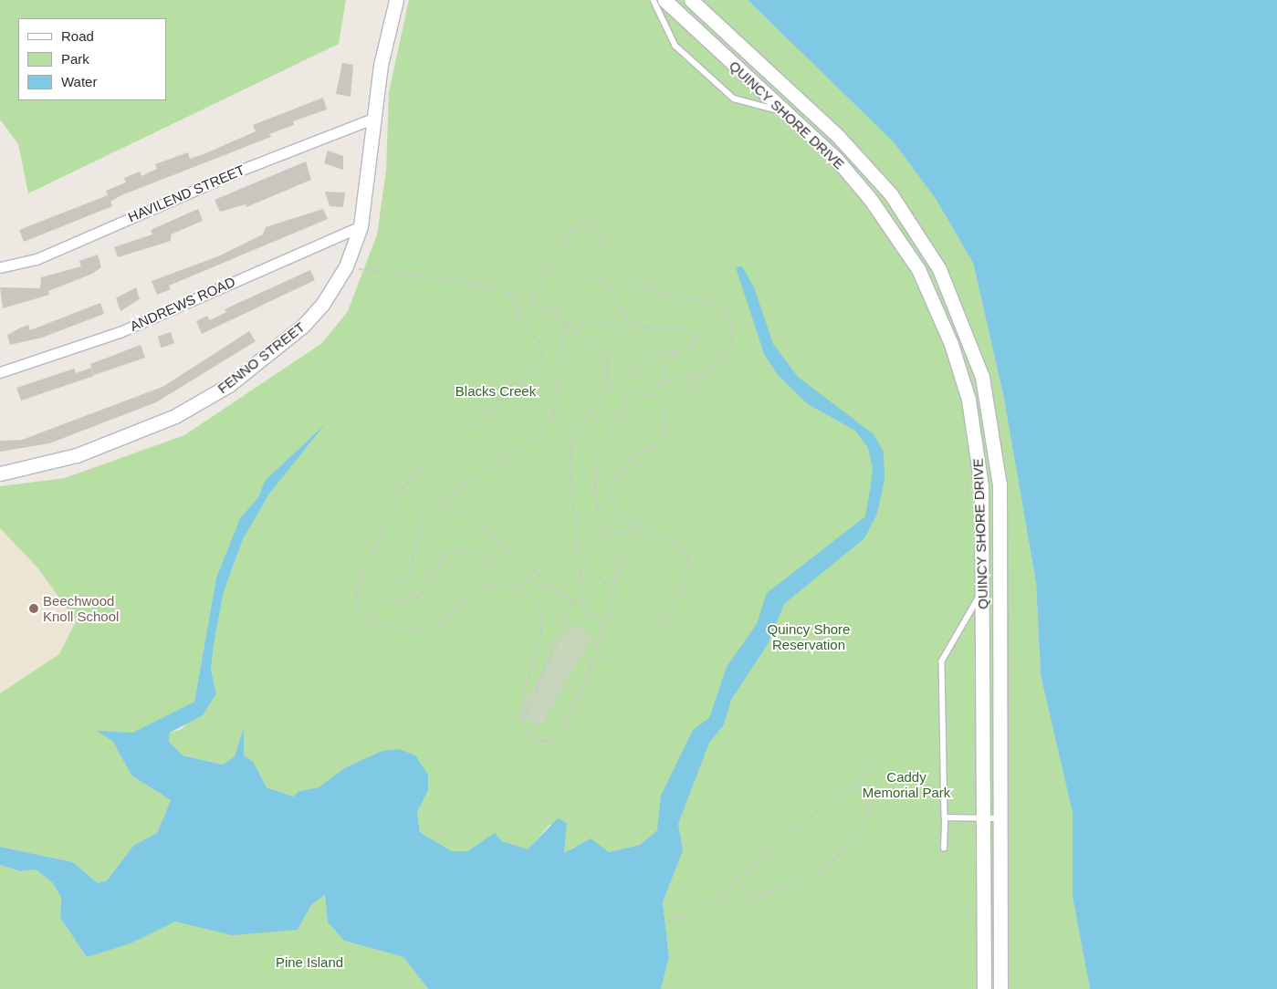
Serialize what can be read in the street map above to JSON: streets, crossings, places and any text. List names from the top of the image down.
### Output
{
  "streets": {
    "main road": ["QUINCY SHORE DRIVE", "FENNO STREET"],
    "street": ["HAVILEND STREET", "ANDREWS ROAD"]
  },
  "crossings": [
    ["HAVILEND STREET", "FENNO STREET"],
    ["ANDREWS ROAD", "FENNO STREET"]
  ],
  "parks": [
    "Blacks Creek",
    "Quincy Shore Reservation",
    "Caddy Memorial Park",
    "Pine Island"
  ],
  "places": ["Beechwood Knoll School"],
  "legend": ["Road", "Park", "Water"]
}
